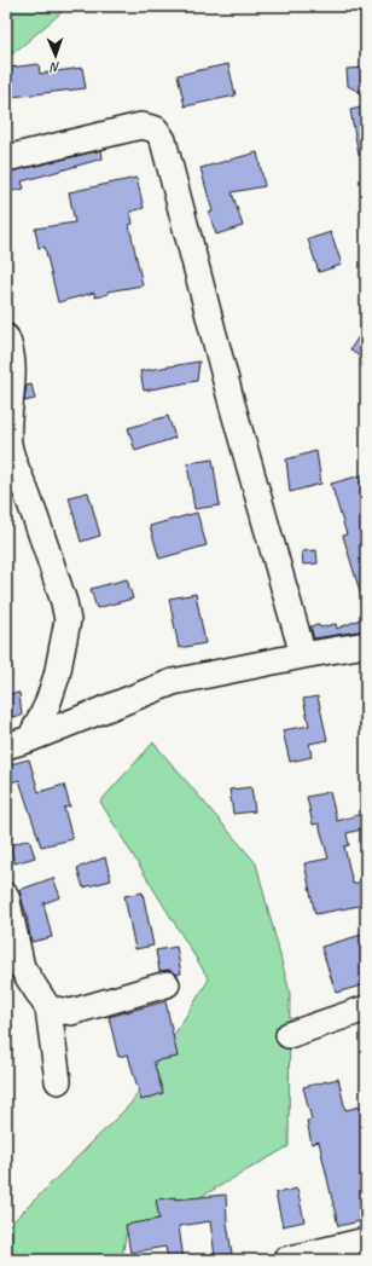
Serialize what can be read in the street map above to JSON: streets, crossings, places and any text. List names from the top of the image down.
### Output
{
  "north": "bottom"
}
